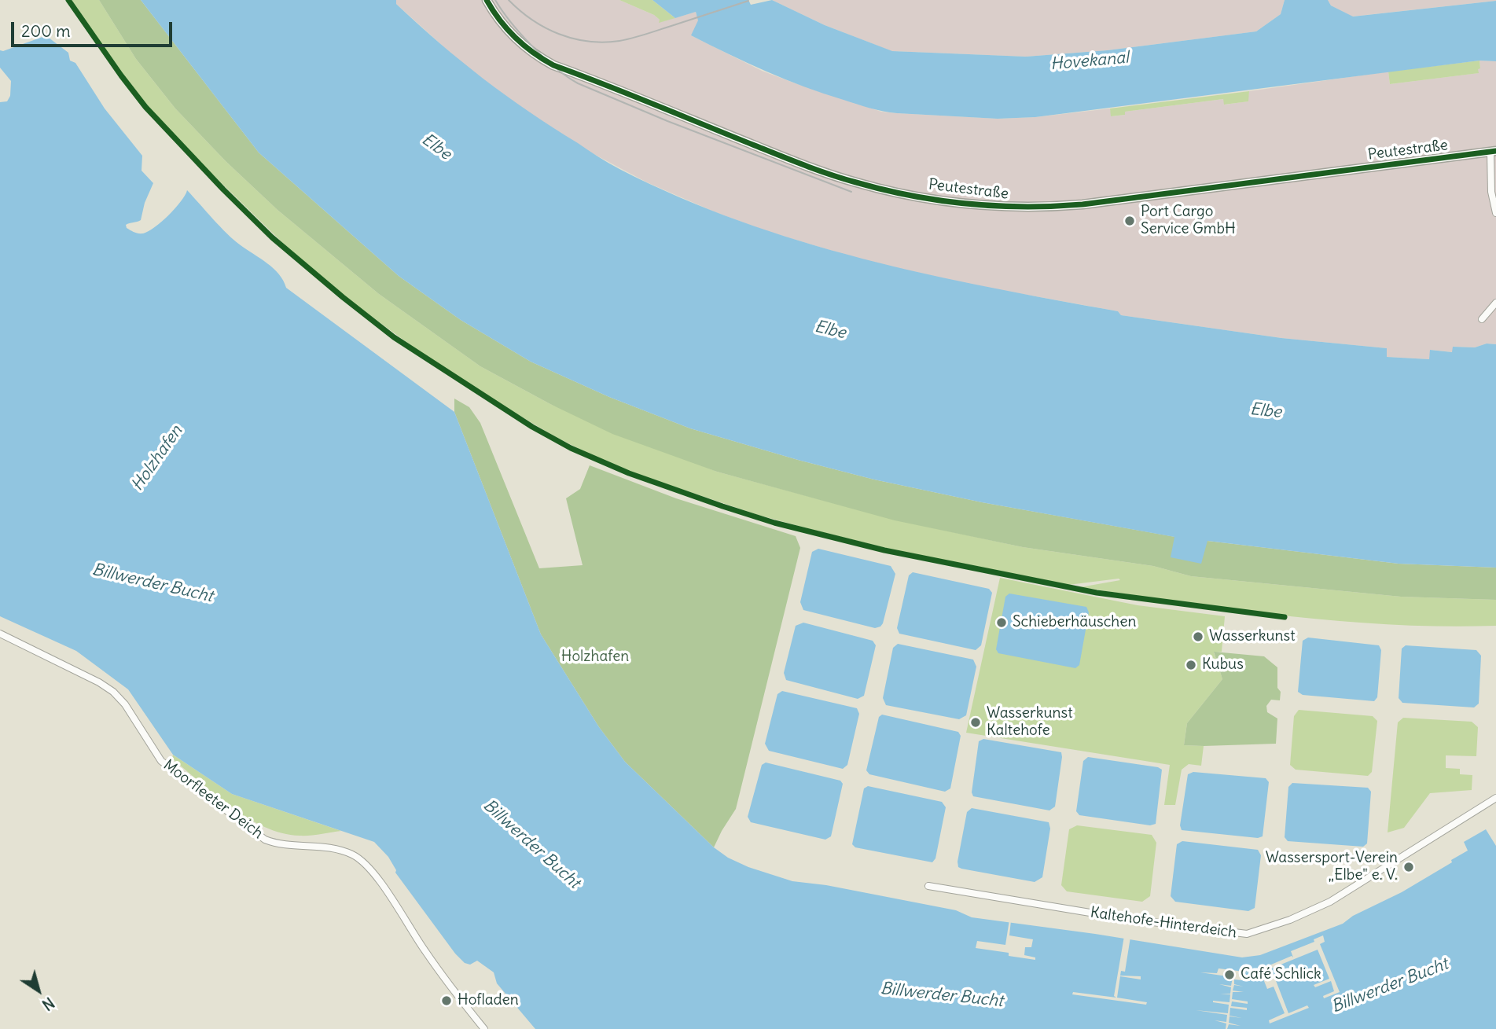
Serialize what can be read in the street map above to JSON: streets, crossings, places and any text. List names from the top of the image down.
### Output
{
  "streets": {
    "street": ["Peutestraße", "Moorfleeter Deich", "Kaltehofe-Hinterdeich"]
  },
  "water": [
    "Hovekanal",
    "Elbe",
    "Holzhafen",
    "Billwerder Bucht"
  ],
  "parks": ["Holzhafen"],
  "places": [
    "Port Cargo Service GmbH",
    "Schieberhäuschen",
    "Wasserkunst",
    "Kubus",
    "Wasserkunst Kaltehofe",
    "Wassersport-Verein „Elbe\" e. V.",
    "Café Schlick",
    "Hofladen"
  ],
  "scale_bar": "200 m",
  "north": "bottom right"
}
